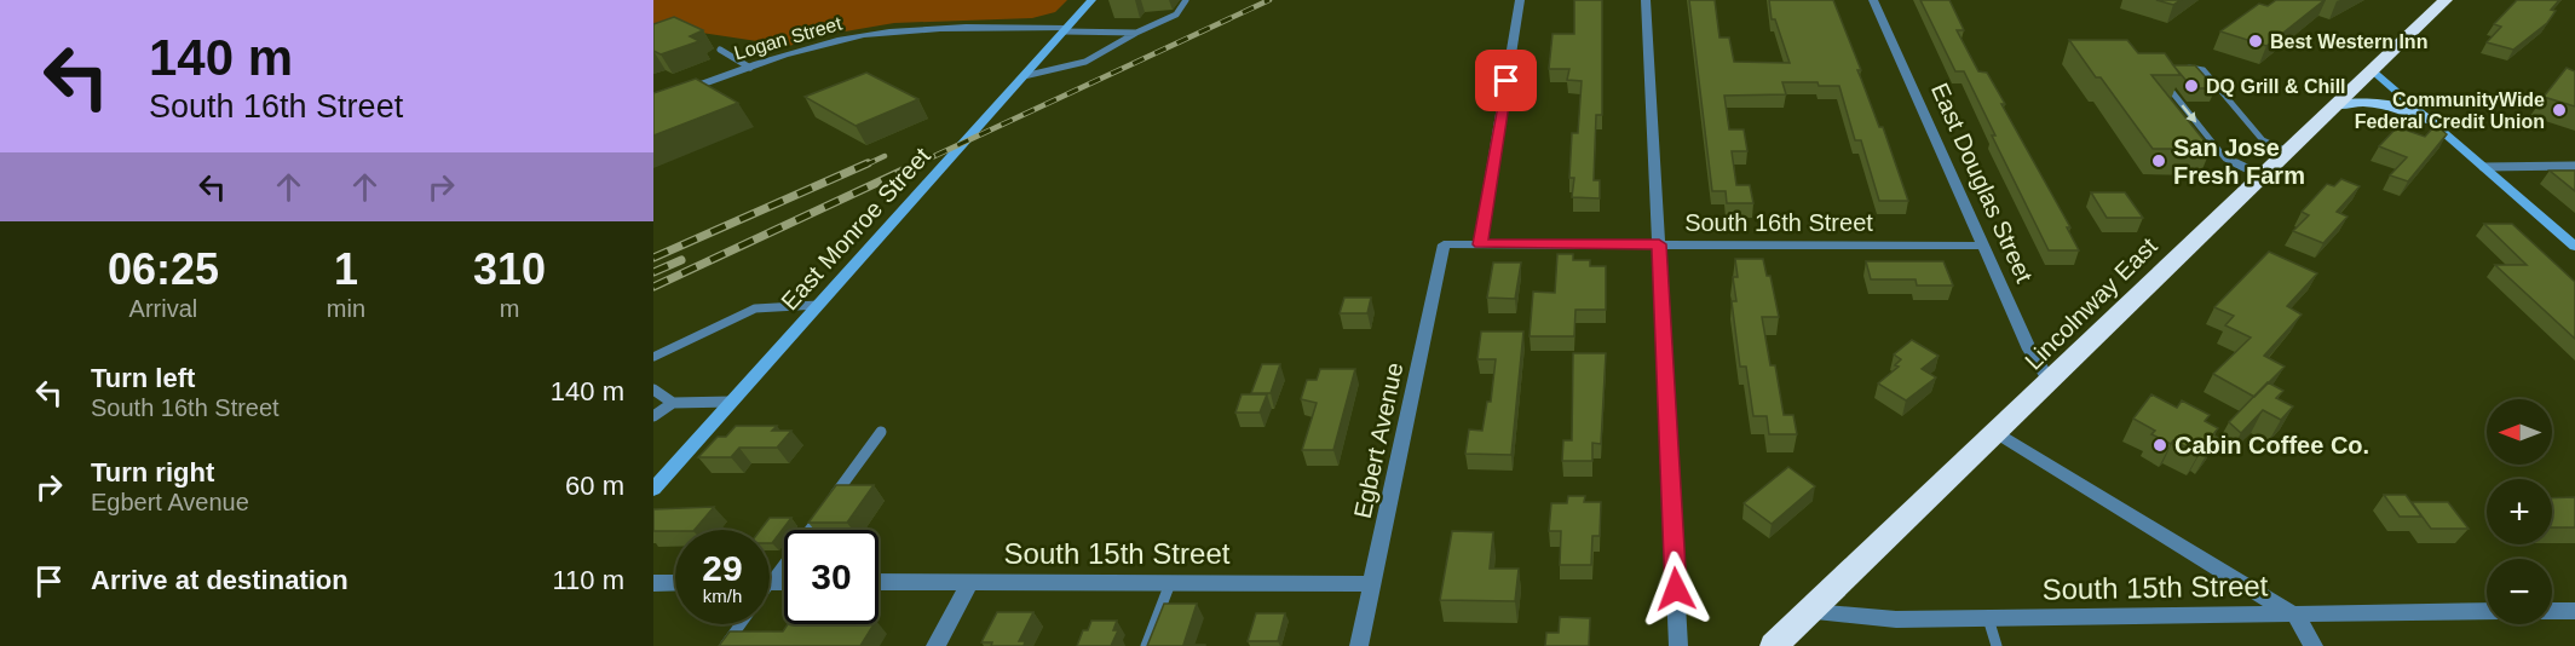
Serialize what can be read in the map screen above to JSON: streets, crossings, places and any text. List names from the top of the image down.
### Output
{
  "streets": {
    "highway": ["Lincolnway East"],
    "street": [
      "Logan Street",
      "East Douglas Street",
      "South 16th Street",
      "East Monroe Street",
      "Egbert Avenue",
      "South 15th Street"
    ]
  },
  "crossings": [
    ["Logan Street", "East Monroe Street"],
    ["East Douglas Street", "South 16th Street"],
    ["East Douglas Street", "Lincolnway East"],
    ["South 16th Street", "Egbert Avenue"],
    ["Lincolnway East", "South 15th Street"],
    ["Egbert Avenue", "South 15th Street"]
  ],
  "places": [
    "Best Western Inn",
    "DQ Grill & Chill",
    "CommunityWide Federal Credit Union",
    "San Jose Fresh Farm",
    "Cabin Coffee Co."
  ],
  "north": "left",
  "page": {
    "turn": ["140 m", "South 16th Street"],
    "eta": [
      "06:25",
      "Arrival",
      "1",
      "min",
      "310",
      "m"
    ],
    "list": [
      {
        "name": "Turn left",
        "note": "South 16th Street",
        "value": "140 m"
      },
      {
        "name": "Turn right",
        "note": "Egbert Avenue",
        "value": "60 m"
      },
      {
        "name": "Arrive at destination",
        "value": "110 m"
      }
    ],
    "map_buttons": ["+", "−"],
    "speed": "29 km/h",
    "limit": "30"
  }
}
